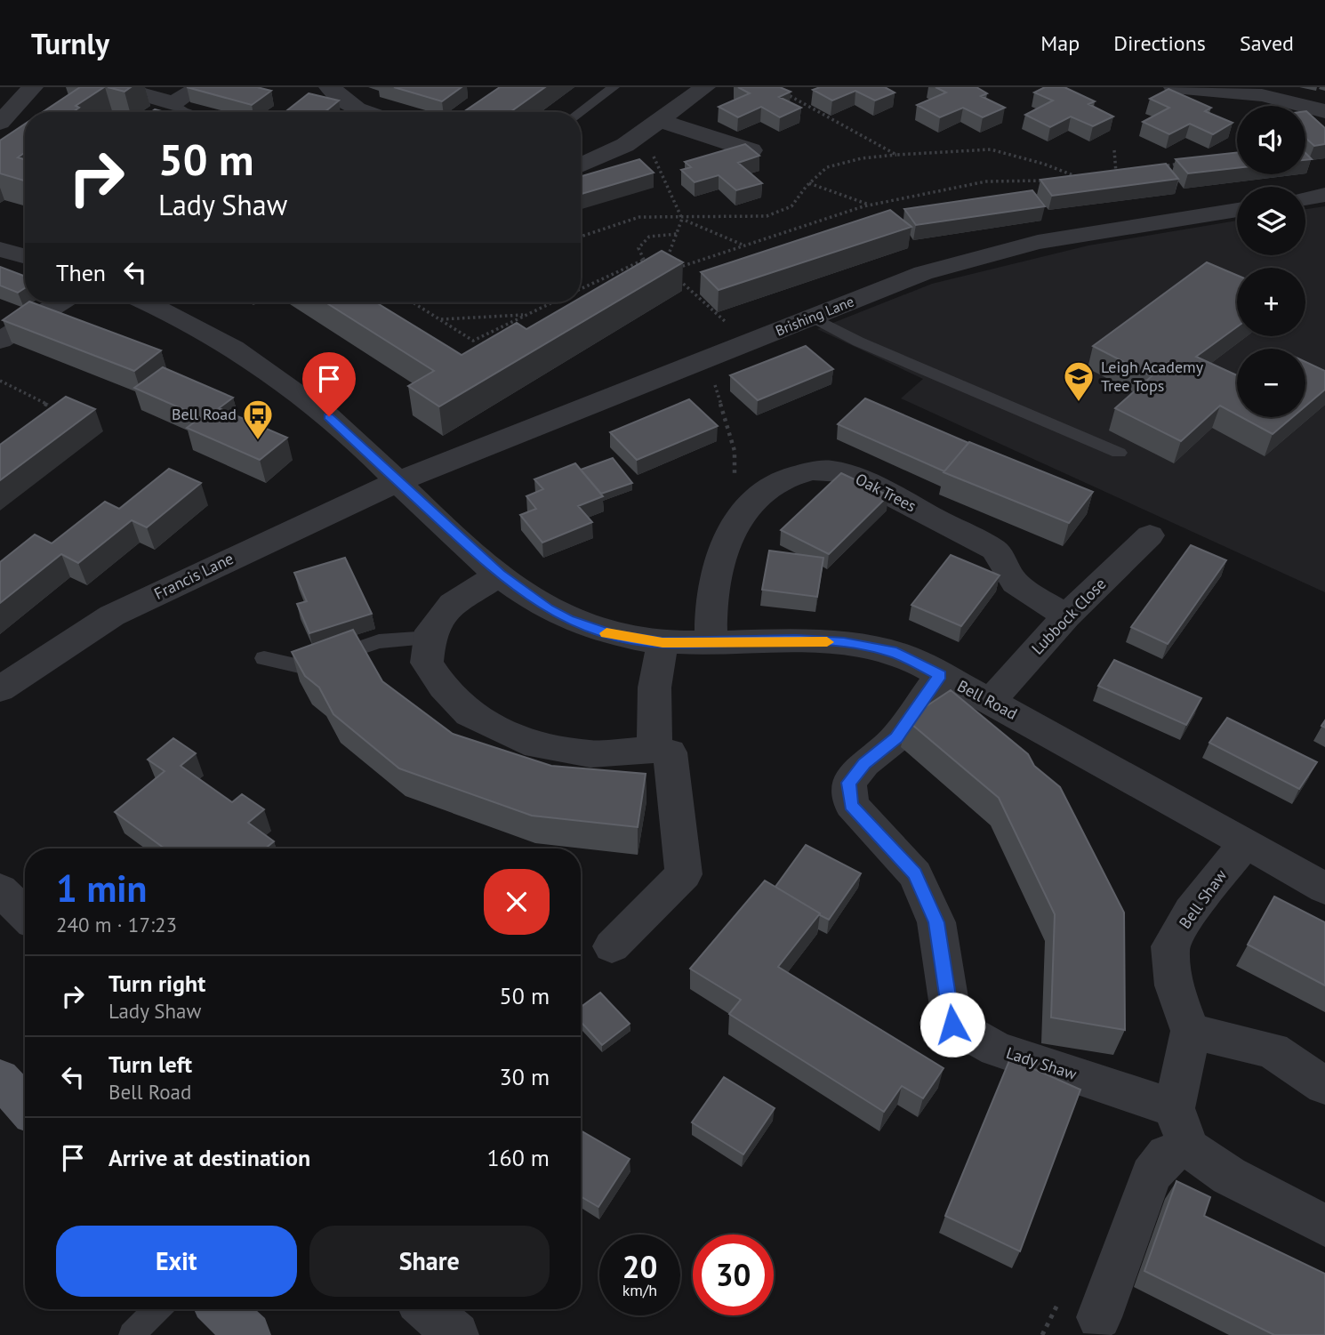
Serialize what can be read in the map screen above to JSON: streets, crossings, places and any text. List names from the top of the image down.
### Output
{
  "streets": {
    "street": [
      "Brishing Lane",
      "Oak Trees",
      "Francis Lane",
      "Lubbock Close",
      "Bell Road",
      "Bell Shaw",
      "Lady Shaw"
    ]
  },
  "crossings": [
    ["Brishing Lane", "Francis Lane"],
    ["Brishing Lane", "Bell Road"],
    ["Oak Trees", "Lubbock Close"],
    ["Oak Trees", "Bell Road"],
    ["Francis Lane", "Bell Road"],
    ["Lubbock Close", "Bell Road"],
    ["Bell Road", "Bell Shaw"],
    ["Bell Road", "Lady Shaw"]
  ],
  "places": {
    "school or university": ["Leigh Academy Tree Tops"],
    "bus stop": ["Bell Road"]
  },
  "page": {
    "header": "Turnly",
    "nav": ["Map", "Directions", "Saved"],
    "map_buttons": ["+", "−"],
    "turn": ["50 m", "Lady Shaw"],
    "then": "Then",
    "heading": ["1 min", "240 m · 17:23"],
    "list": [
      {
        "name": "Turn right",
        "note": "Lady Shaw",
        "value": "50 m"
      },
      {
        "name": "Turn left",
        "note": "Bell Road",
        "value": "30 m"
      },
      {
        "name": "Arrive at destination",
        "value": "160 m"
      }
    ],
    "buttons": ["Exit", "Share"],
    "speed": "20 km/h",
    "limit": "30"
  }
}
